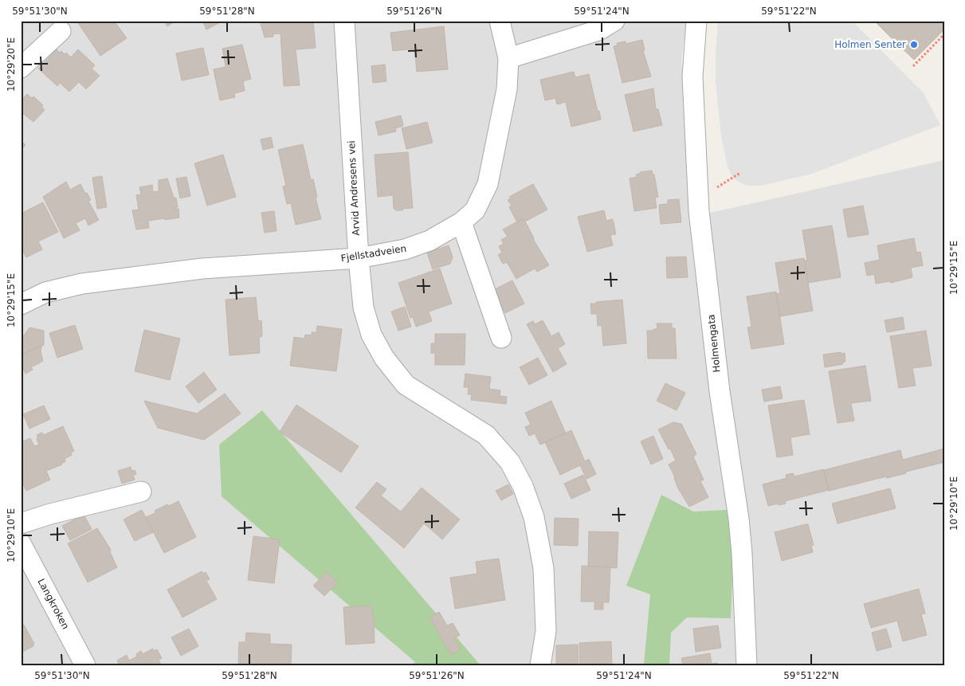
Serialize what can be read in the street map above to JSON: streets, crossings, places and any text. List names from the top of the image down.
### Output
{
  "streets": {
    "street": [
      "Arvid Andresens vei",
      "Fjellstadveien",
      "Holmengata",
      "Langkroken"
    ]
  },
  "crossings": [
    ["Arvid Andresens vei", "Fjellstadveien"]
  ],
  "places": ["Holmen Senter"],
  "coordinates": [
    "59°51'30\"N",
    "59°51'28\"N",
    "59°51'26\"N",
    "59°51'24\"N",
    "59°51'22\"N",
    "10°29'20\"E",
    "10°29'15\"E",
    "10°29'10\"E"
  ]
}
